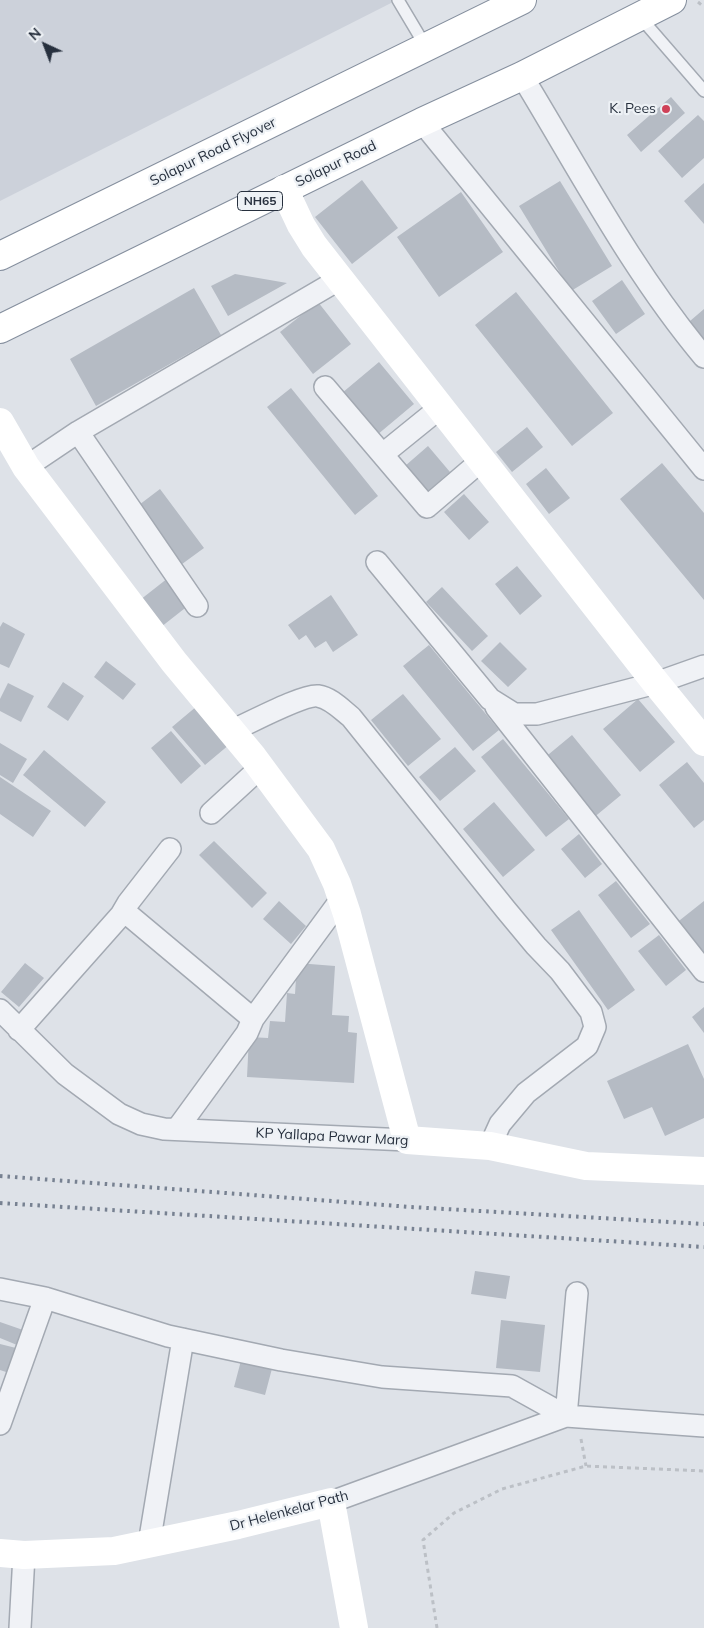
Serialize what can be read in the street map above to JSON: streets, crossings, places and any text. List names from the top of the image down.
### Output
{
  "streets": {
    "main road": [
      "Solapur Road Flyover",
      "Solapur Road",
      "NH65",
      "KP Yallapa Pawar Marg",
      "Dr Helenkelar Path"
    ]
  },
  "places": ["K. Pees"],
  "north": "top left"
}
